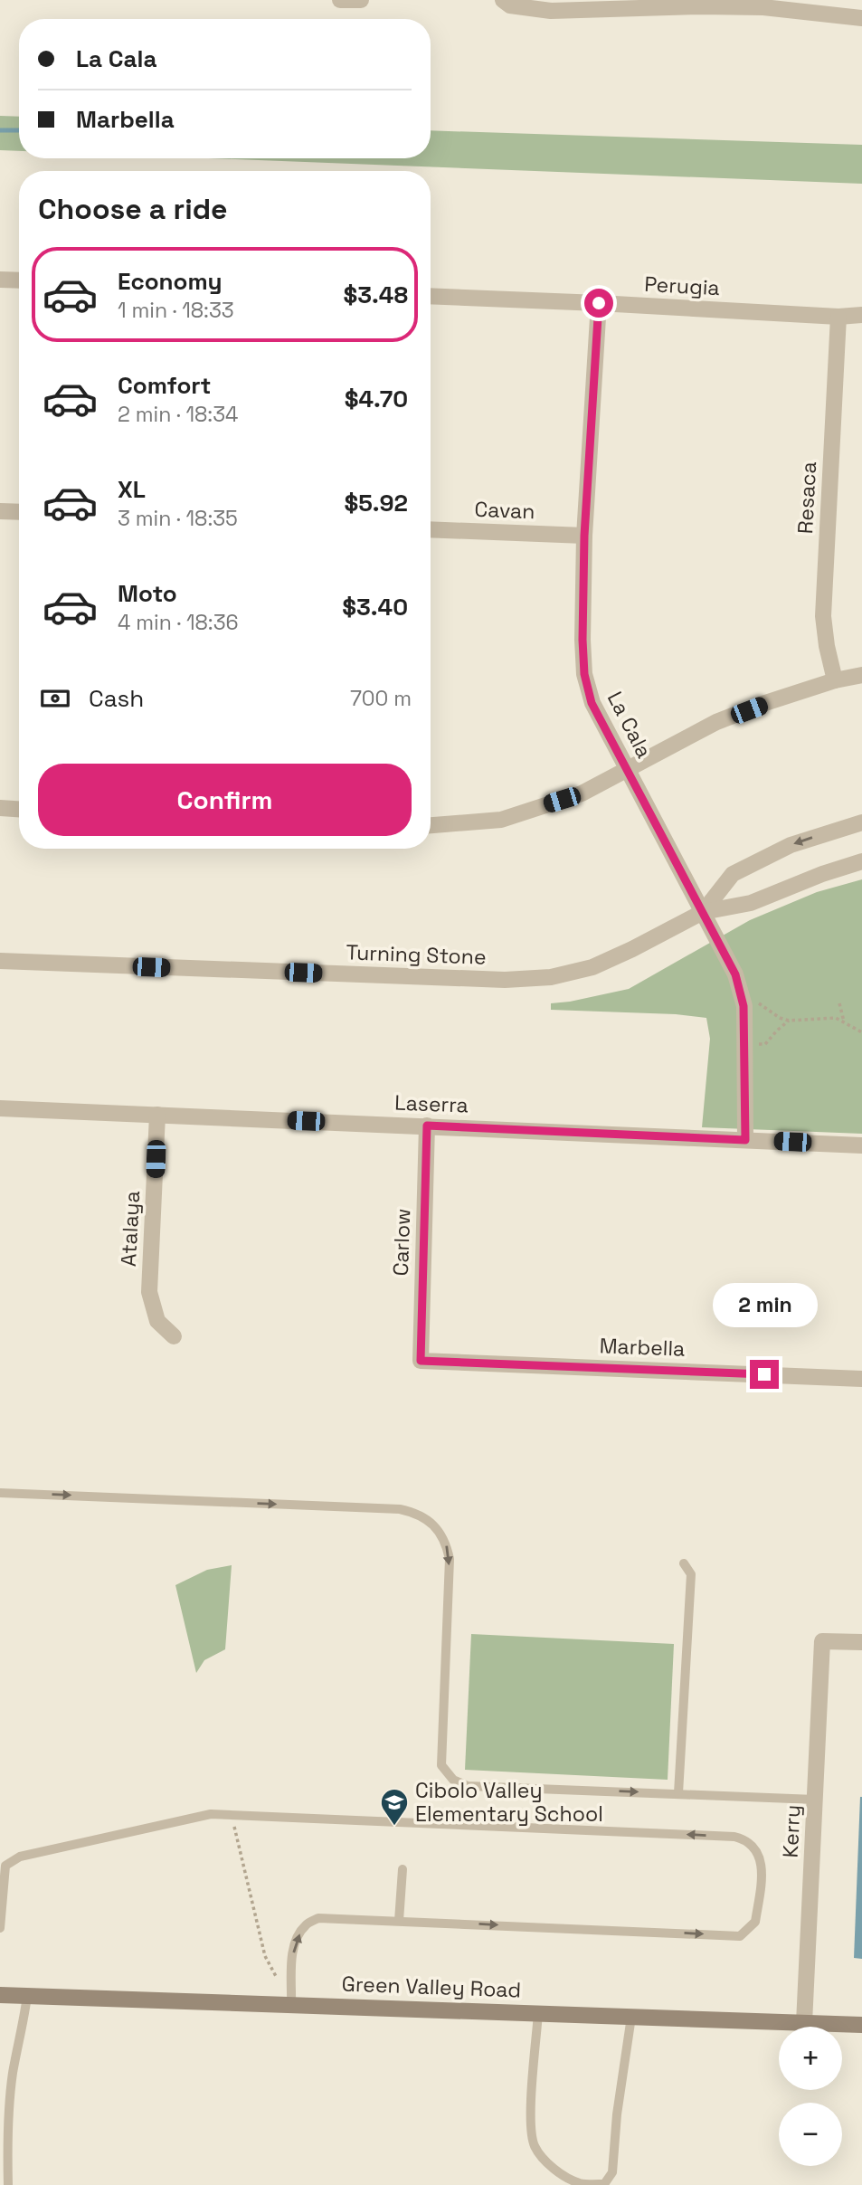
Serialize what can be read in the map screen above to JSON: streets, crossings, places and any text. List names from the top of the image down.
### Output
{
  "streets": {
    "street": [
      "Perugia",
      "Resaca",
      "Cavan",
      "La Cala",
      "Turning Stone",
      "Laserra",
      "Atalaya",
      "Carlow",
      "Marbella",
      "Kerry",
      "Green Valley Road"
    ]
  },
  "crossings": [
    ["Perugia", "Resaca"],
    ["Perugia", "La Cala"],
    ["Cavan", "La Cala"],
    ["La Cala", "Turning Stone"],
    ["La Cala", "Laserra"],
    ["Laserra", "Atalaya"],
    ["Laserra", "Carlow"],
    ["Carlow", "Marbella"],
    ["Kerry", "Green Valley Road"]
  ],
  "places": {
    "school or university": ["Cibolo Valley Elementary School"]
  },
  "page": {
    "banner": ["La Cala", "Marbella"],
    "heading": "Choose a ride",
    "list": [
      {
        "name": "Economy",
        "note": "1 min · 18:33",
        "value": "$3.48"
      },
      {
        "name": "Comfort",
        "note": "2 min · 18:34",
        "value": "$4.70"
      },
      {
        "name": "XL",
        "note": "3 min · 18:35",
        "value": "$5.92"
      },
      {
        "name": "Moto",
        "note": "4 min · 18:36",
        "value": "$3.40"
      }
    ],
    "pay": ["Cash", "700 m"],
    "buttons": "Confirm",
    "bubble": "2 min",
    "map_buttons": ["+", "−"]
  }
}
